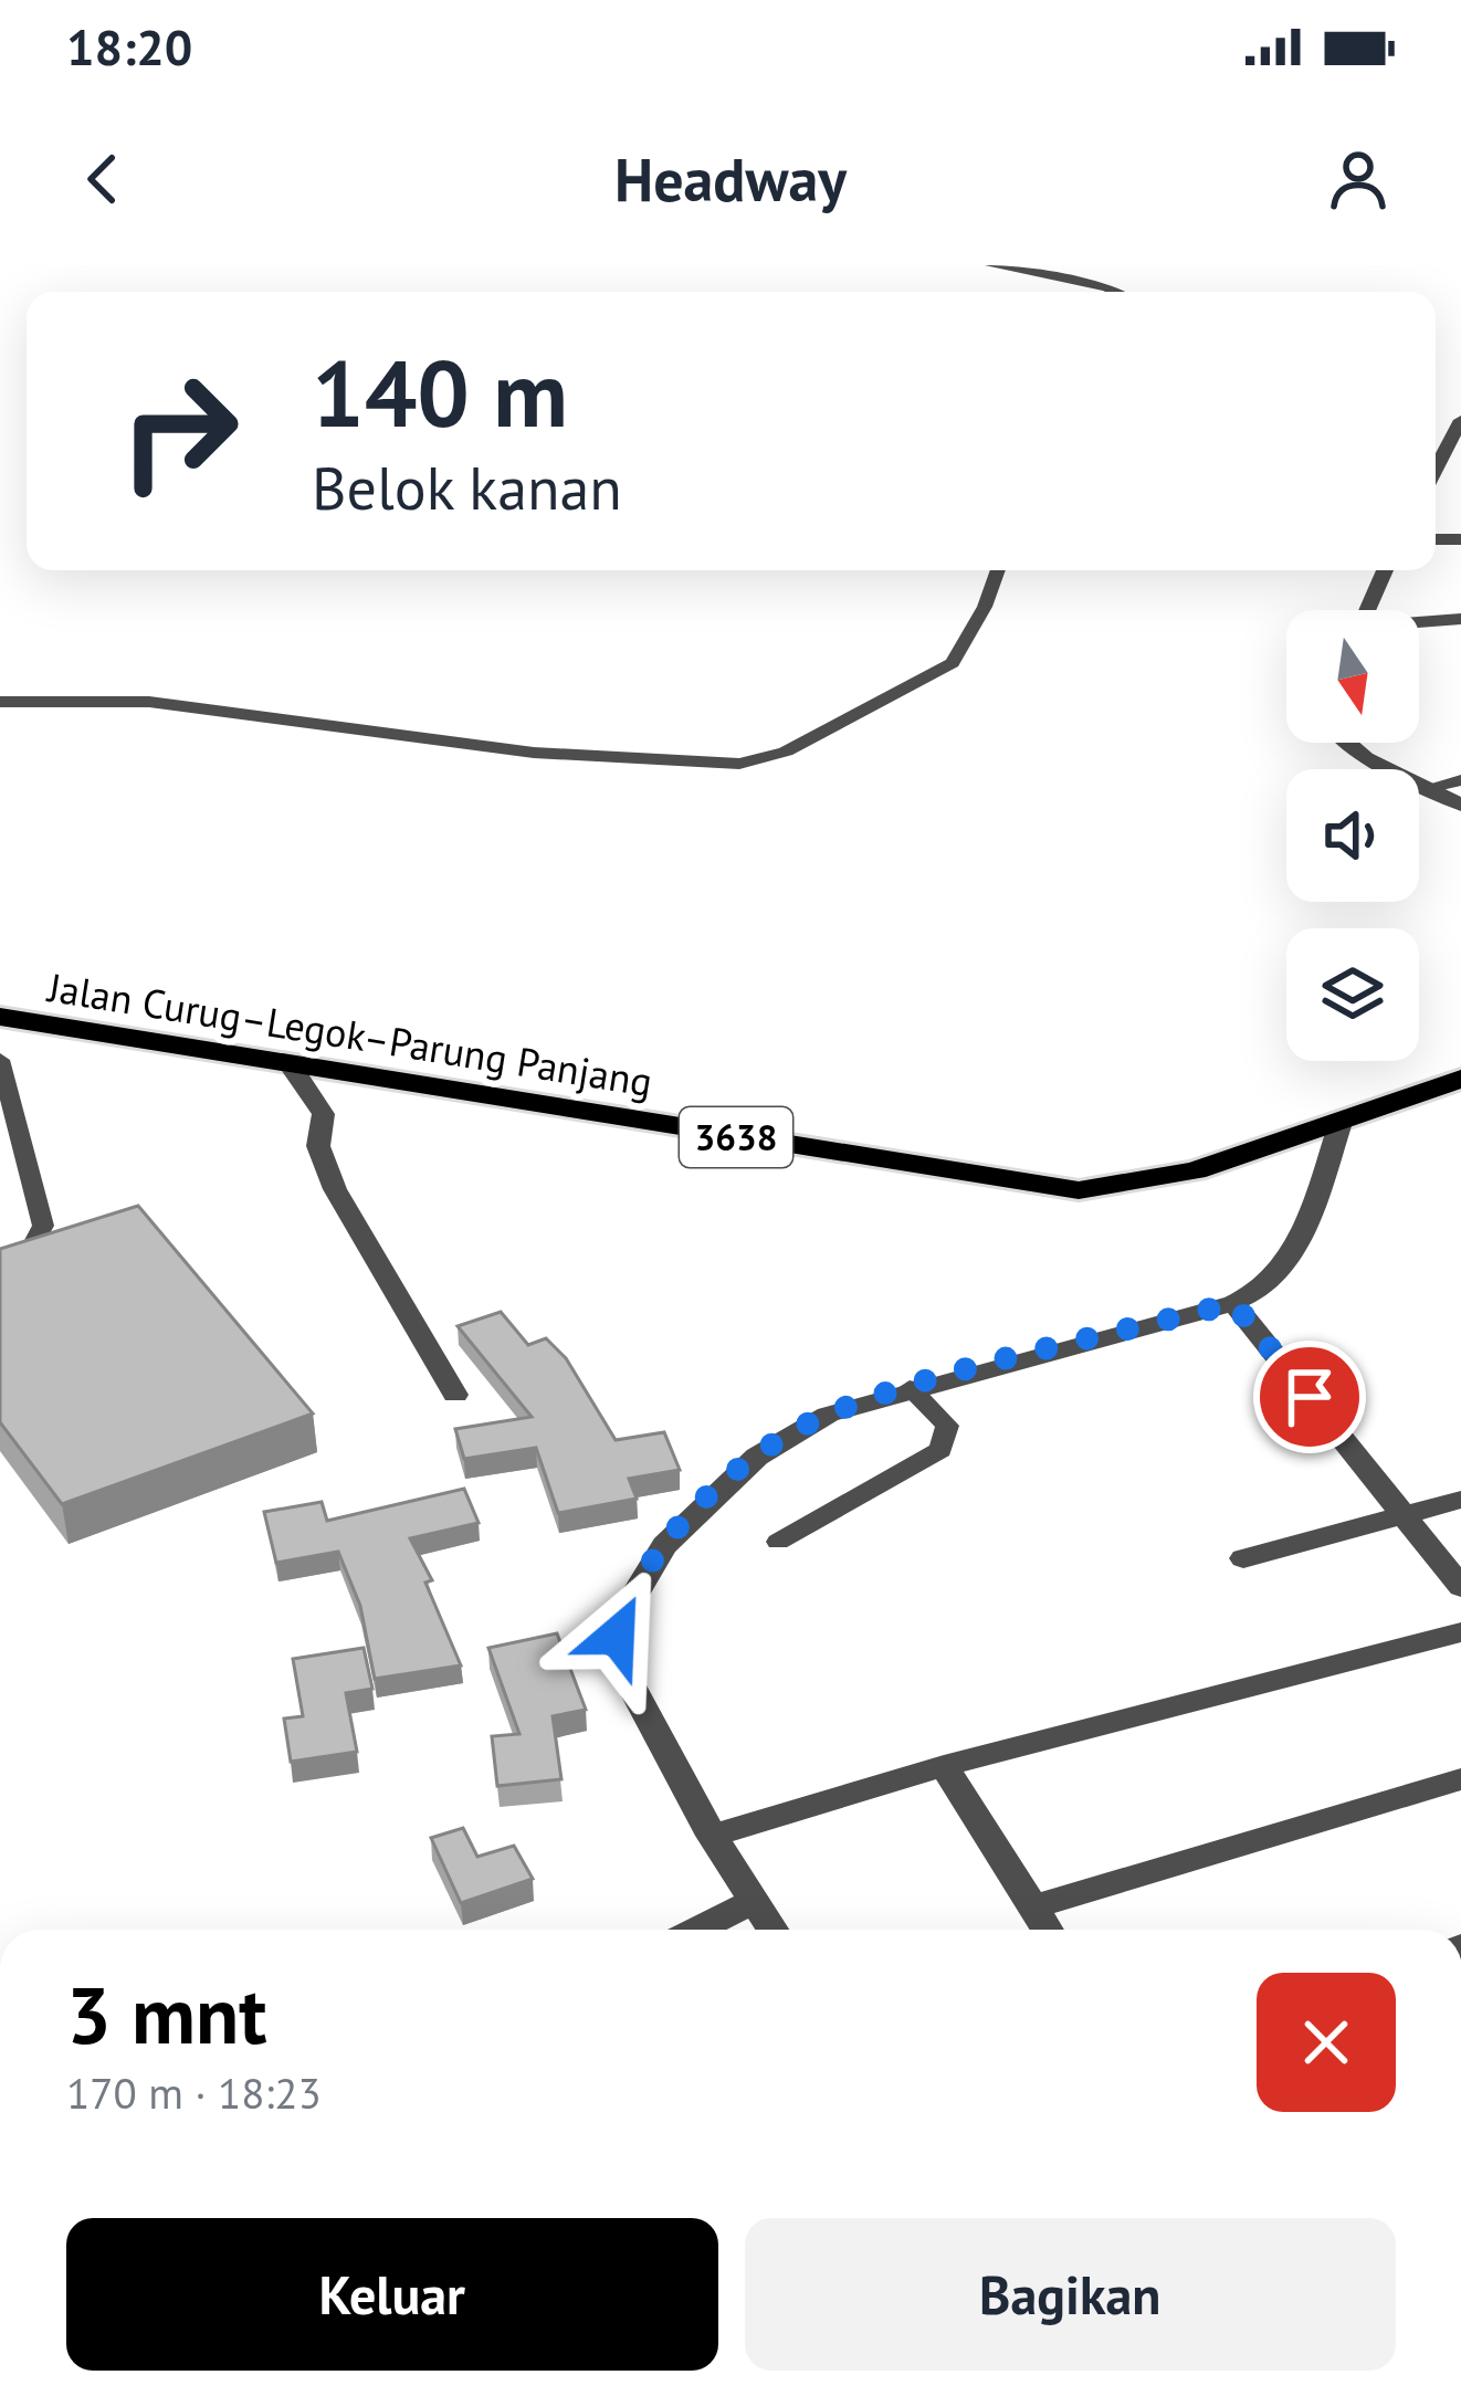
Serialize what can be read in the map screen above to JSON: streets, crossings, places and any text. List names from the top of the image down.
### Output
{
  "streets": {
    "main road": ["Jalan Curug–Legok–Parung Panjang", "3638"]
  },
  "north": "bottom",
  "page": {
    "status": "18:20",
    "header": "Headway",
    "turn": ["140 m", "Belok kanan"],
    "heading": ["3 mnt", "170 m · 18:23"],
    "buttons": ["Keluar", "Bagikan"]
  }
}
